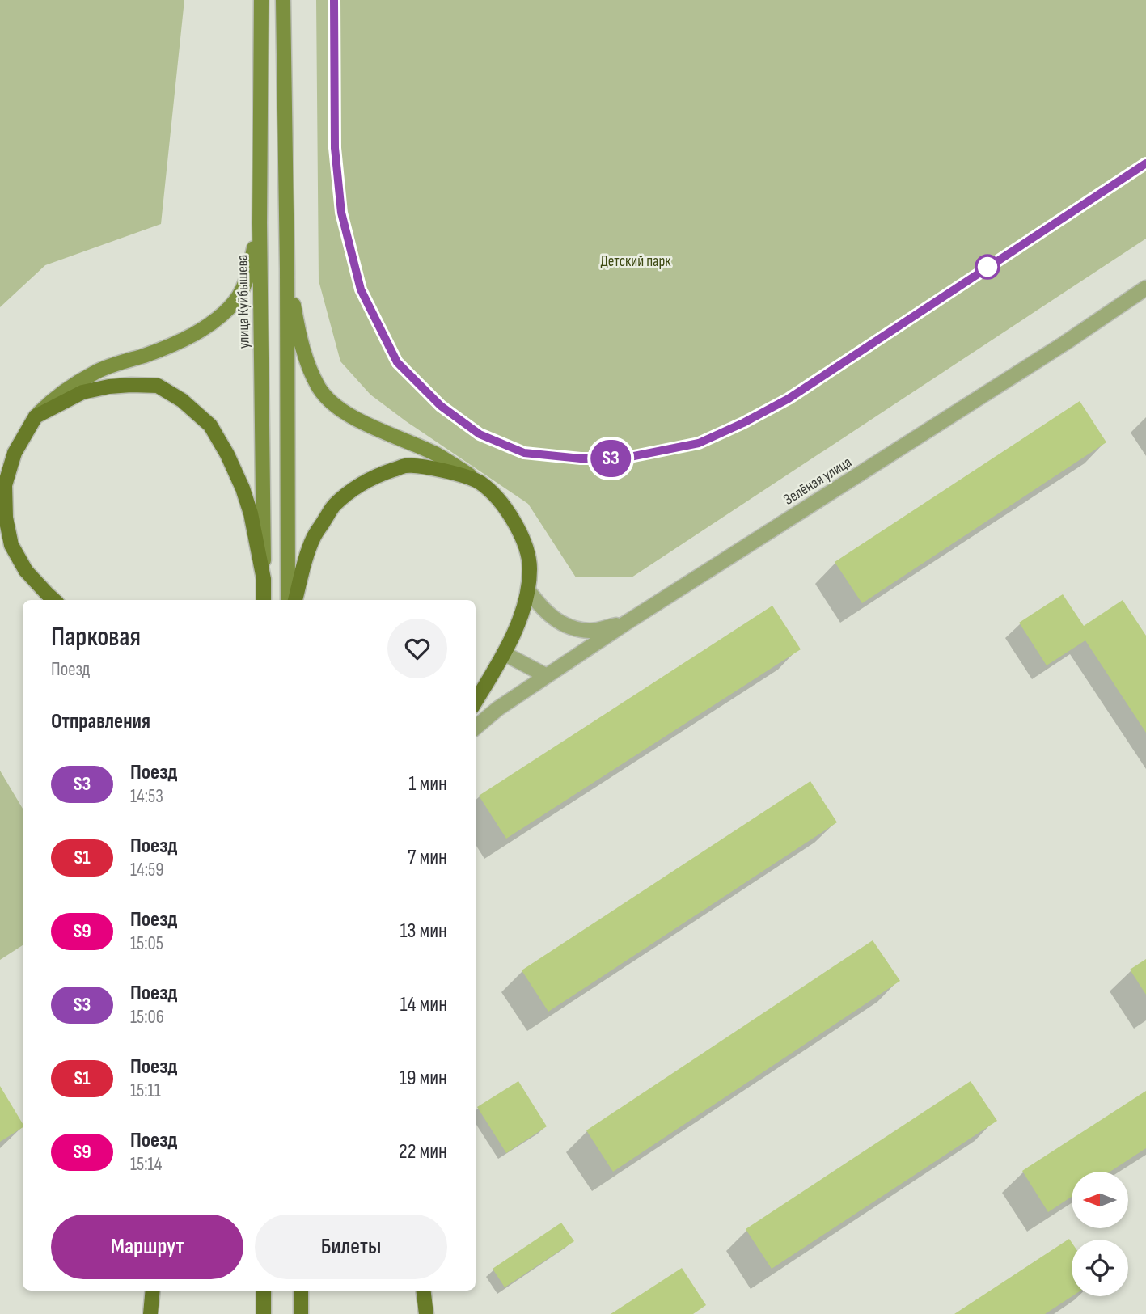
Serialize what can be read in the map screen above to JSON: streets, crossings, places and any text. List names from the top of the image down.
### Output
{
  "streets": {
    "main road": ["улица Куйбышева"],
    "street": ["Зелёная улица"]
  },
  "parks": ["Детский парк"],
  "north": "left",
  "page": {
    "on_map": "S3",
    "heading": [
      ["Парковая", "Поезд"],
      "Отправления"
    ],
    "list": [
      {
        "mark": "S3",
        "name": "Поезд",
        "note": "14:53",
        "value": "1 мин"
      },
      {
        "mark": "S1",
        "name": "Поезд",
        "note": "14:59",
        "value": "7 мин"
      },
      {
        "mark": "S9",
        "name": "Поезд",
        "note": "15:05",
        "value": "13 мин"
      },
      {
        "mark": "S3",
        "name": "Поезд",
        "note": "15:06",
        "value": "14 мин"
      },
      {
        "mark": "S1",
        "name": "Поезд",
        "note": "15:11",
        "value": "19 мин"
      },
      {
        "mark": "S9",
        "name": "Поезд",
        "note": "15:14",
        "value": "22 мин"
      }
    ],
    "buttons": ["Маршрут", "Билеты"]
  }
}
